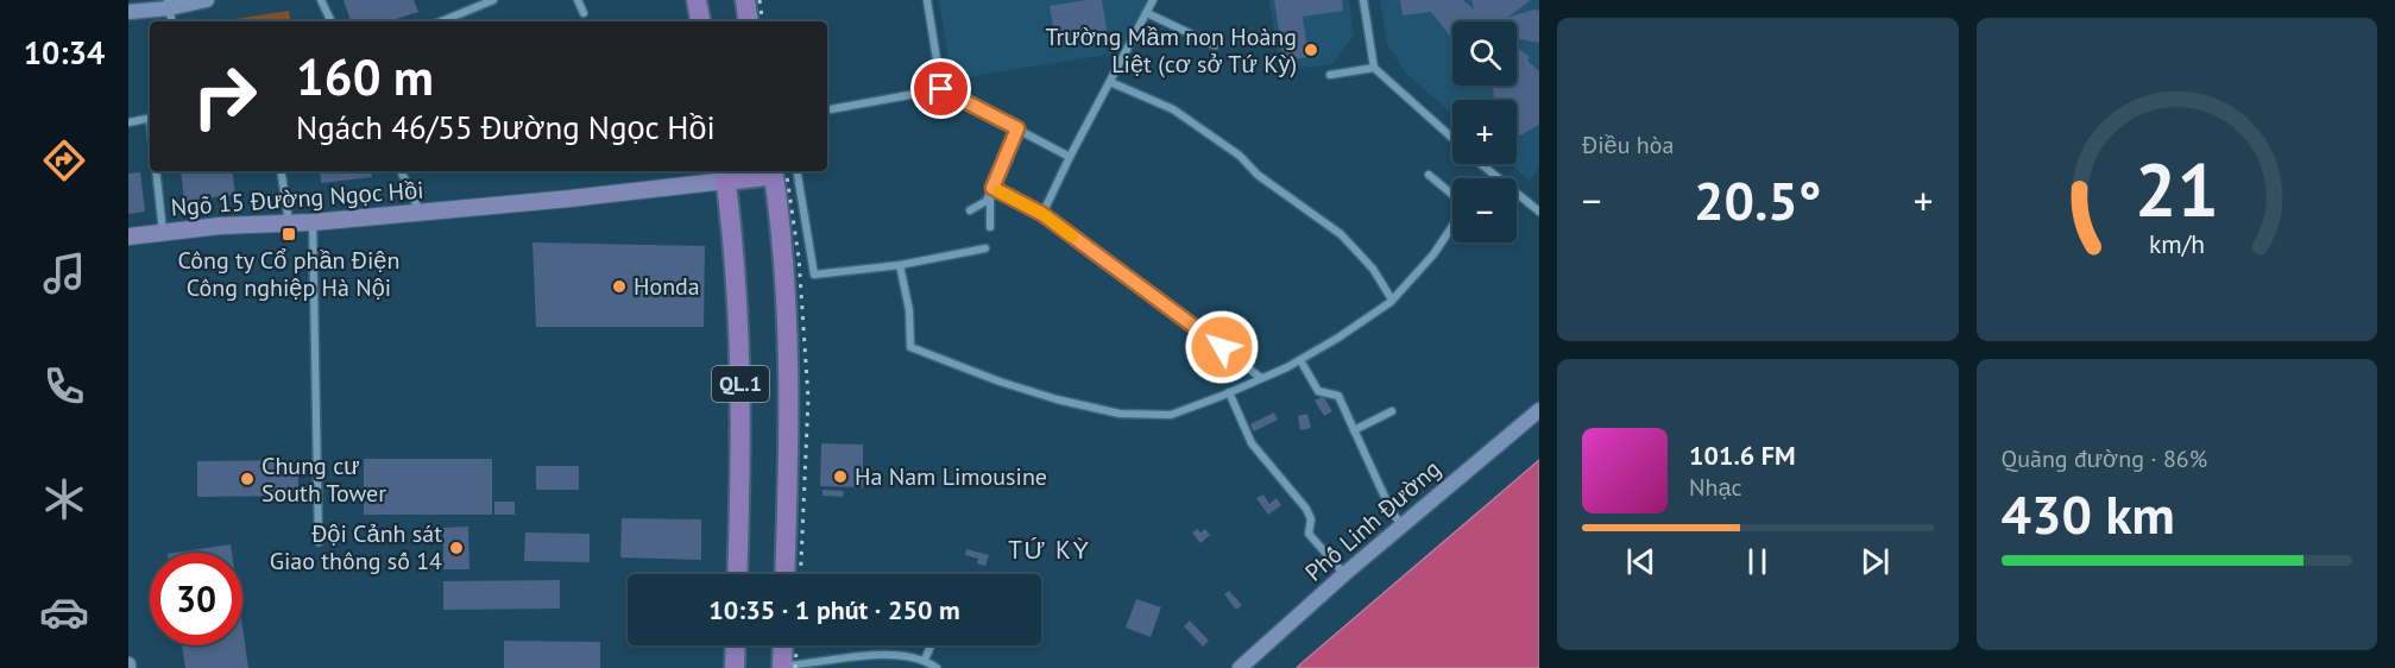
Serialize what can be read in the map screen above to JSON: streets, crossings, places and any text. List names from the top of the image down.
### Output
{
  "streets": {
    "highway": ["QL.1"],
    "main road": ["Ngõ 15 Đường Ngọc Hồi"],
    "street": ["Phố Linh Đường"]
  },
  "crossings": [
    ["Ngõ 15 Đường Ngọc Hồi", "QL.1"]
  ],
  "districts": ["TỨ KỲ"],
  "places": {
    "other": [
      "Trường Mầm non Hoàng Liệt (cơ sở Tứ Kỳ)",
      "Honda",
      "Ha Nam Limousine",
      "Chung cư South Tower",
      "Đội Cảnh sát Giao thông số 14"
    ],
    "transit": ["Công ty Cổ phần Điện Công nghiệp Hà Nội"]
  },
  "page": {
    "tabs": "10:34",
    "tile": [
      "Điều hòa",
      ["Quãng đường · 86%", "430 km"]
    ],
    "map_buttons": ["+", "−"],
    "turn": ["160 m", "Ngách 46/55 Đường Ngọc Hồi"],
    "heat": ["−", "20.5°", "+"],
    "song": ["101.6 FM", "Nhạc"],
    "limit": "30",
    "trip": "10:35 · 1 phút · 250 m",
    "gauge": ["21", "km/h"]
  }
}
